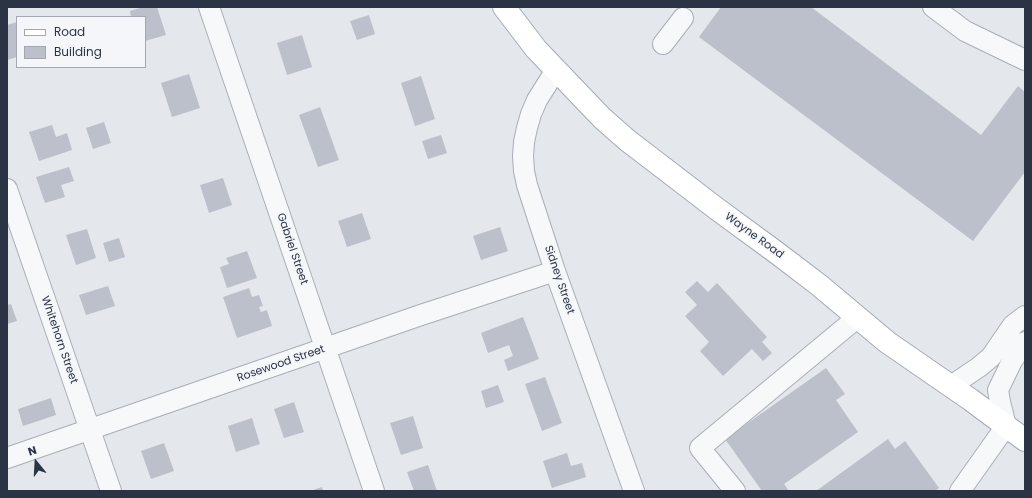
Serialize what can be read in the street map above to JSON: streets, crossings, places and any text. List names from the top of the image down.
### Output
{
  "streets": {
    "main road": ["Wayne Road"],
    "street": [
      "Gabriel Street",
      "Sidney Street",
      "Whitehorn Street",
      "Rosewood Street"
    ]
  },
  "crossings": [
    ["Wayne Road", "Sidney Street"],
    ["Gabriel Street", "Rosewood Street"],
    ["Sidney Street", "Rosewood Street"],
    ["Whitehorn Street", "Rosewood Street"]
  ],
  "legend": ["Road", "Building"],
  "north": "top"
}
